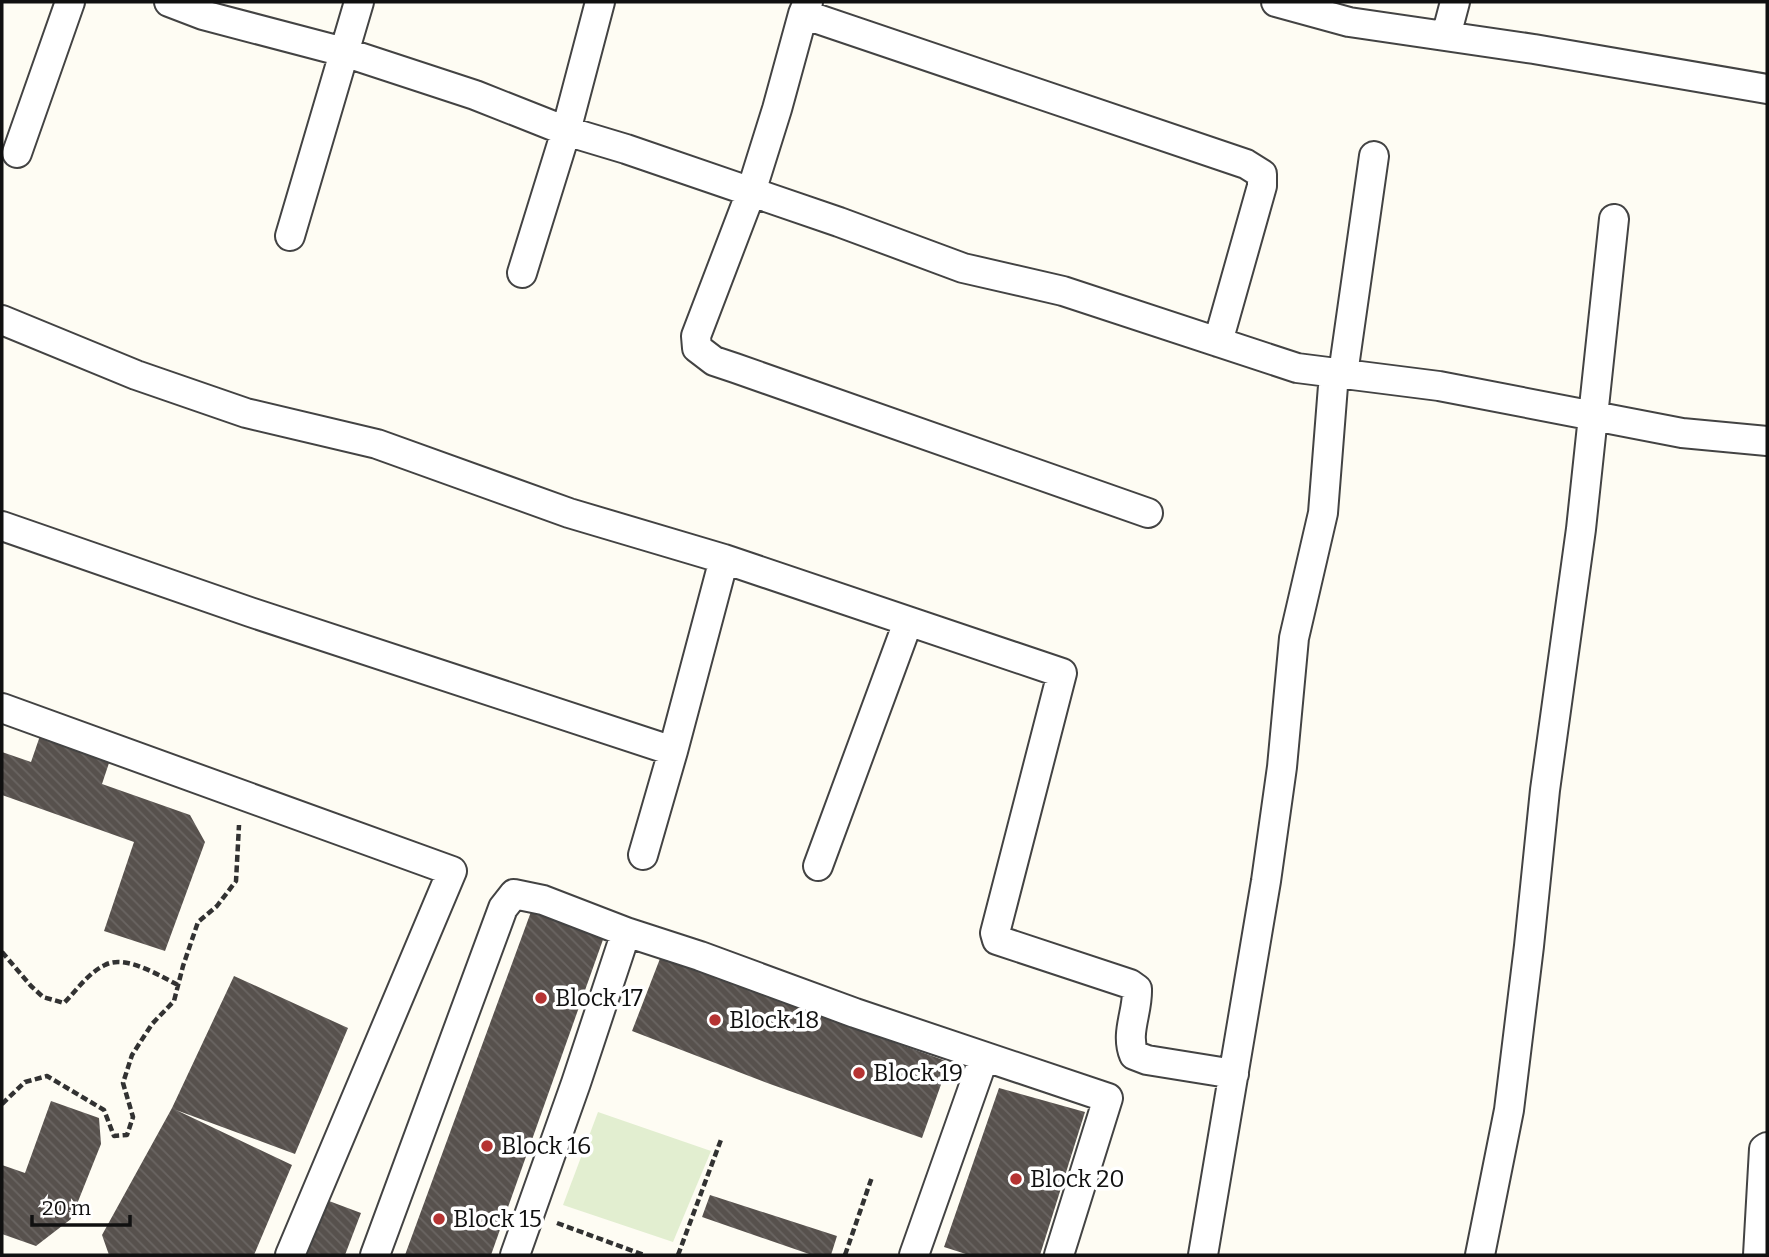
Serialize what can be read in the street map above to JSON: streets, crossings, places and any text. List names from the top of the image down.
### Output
{
  "places": [
    "Block 17",
    "Block 18",
    "Block 19",
    "Block 16",
    "Block 20",
    "Block 15"
  ],
  "scale_bar": "20 m"
}
